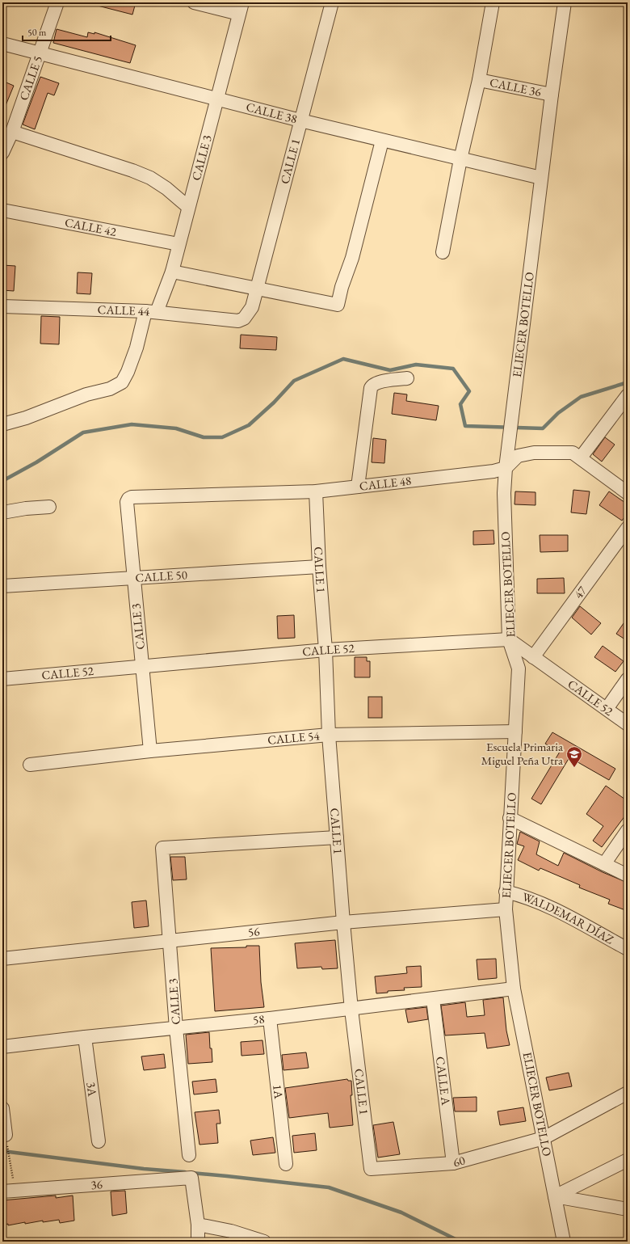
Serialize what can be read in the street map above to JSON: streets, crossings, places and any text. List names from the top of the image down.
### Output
{
  "streets": {
    "street": [
      "CALLE 5",
      "CALLE 36",
      "CALLE 38",
      "CALLE 3",
      "CALLE 1",
      "CALLE 42",
      "CALLE 44",
      "ELIECER BOTELLO",
      "CALLE 48",
      "CALLE 50",
      "47",
      "CALLE 52",
      "CALLE 54",
      "WALDEMAR DÍAZ",
      "56",
      "58",
      "CALLE A",
      "3A",
      "1A",
      "60",
      "36"
    ]
  },
  "crossings": [
    ["CALLE 5", "CALLE 38"],
    ["CALLE 36", "ELIECER BOTELLO"],
    ["CALLE 38", "CALLE 3"],
    ["CALLE 38", "CALLE 1"],
    ["CALLE 38", "ELIECER BOTELLO"],
    ["CALLE 3", "CALLE 1"],
    ["CALLE 3", "CALLE 42"],
    ["CALLE 3", "CALLE 44"],
    ["CALLE 3", "CALLE 48"],
    ["CALLE 3", "CALLE 50"],
    ["CALLE 3", "CALLE 52"],
    ["CALLE 3", "CALLE 54"],
    ["CALLE 3", "56"],
    ["CALLE 3", "58"],
    ["CALLE 1", "CALLE 44"],
    ["CALLE 1", "CALLE 48"],
    ["CALLE 1", "CALLE 50"],
    ["CALLE 1", "CALLE 52"],
    ["CALLE 1", "CALLE 54"],
    ["CALLE 1", "56"],
    ["CALLE 1", "58"],
    ["CALLE 1", "60"],
    ["ELIECER BOTELLO", "CALLE 48"],
    ["ELIECER BOTELLO", "CALLE 52"],
    ["ELIECER BOTELLO", "CALLE 54"],
    ["ELIECER BOTELLO", "WALDEMAR DÍAZ"],
    ["ELIECER BOTELLO", "56"],
    ["ELIECER BOTELLO", "58"],
    ["ELIECER BOTELLO", "60"],
    ["47", "CALLE 52"],
    ["58", "CALLE A"],
    ["58", "3A"],
    ["58", "1A"],
    ["CALLE A", "60"]
  ],
  "places": {
    "school or university": ["Escuela Primaria Miguel Peña Utra"]
  },
  "scale_bar": "50 m"
}
